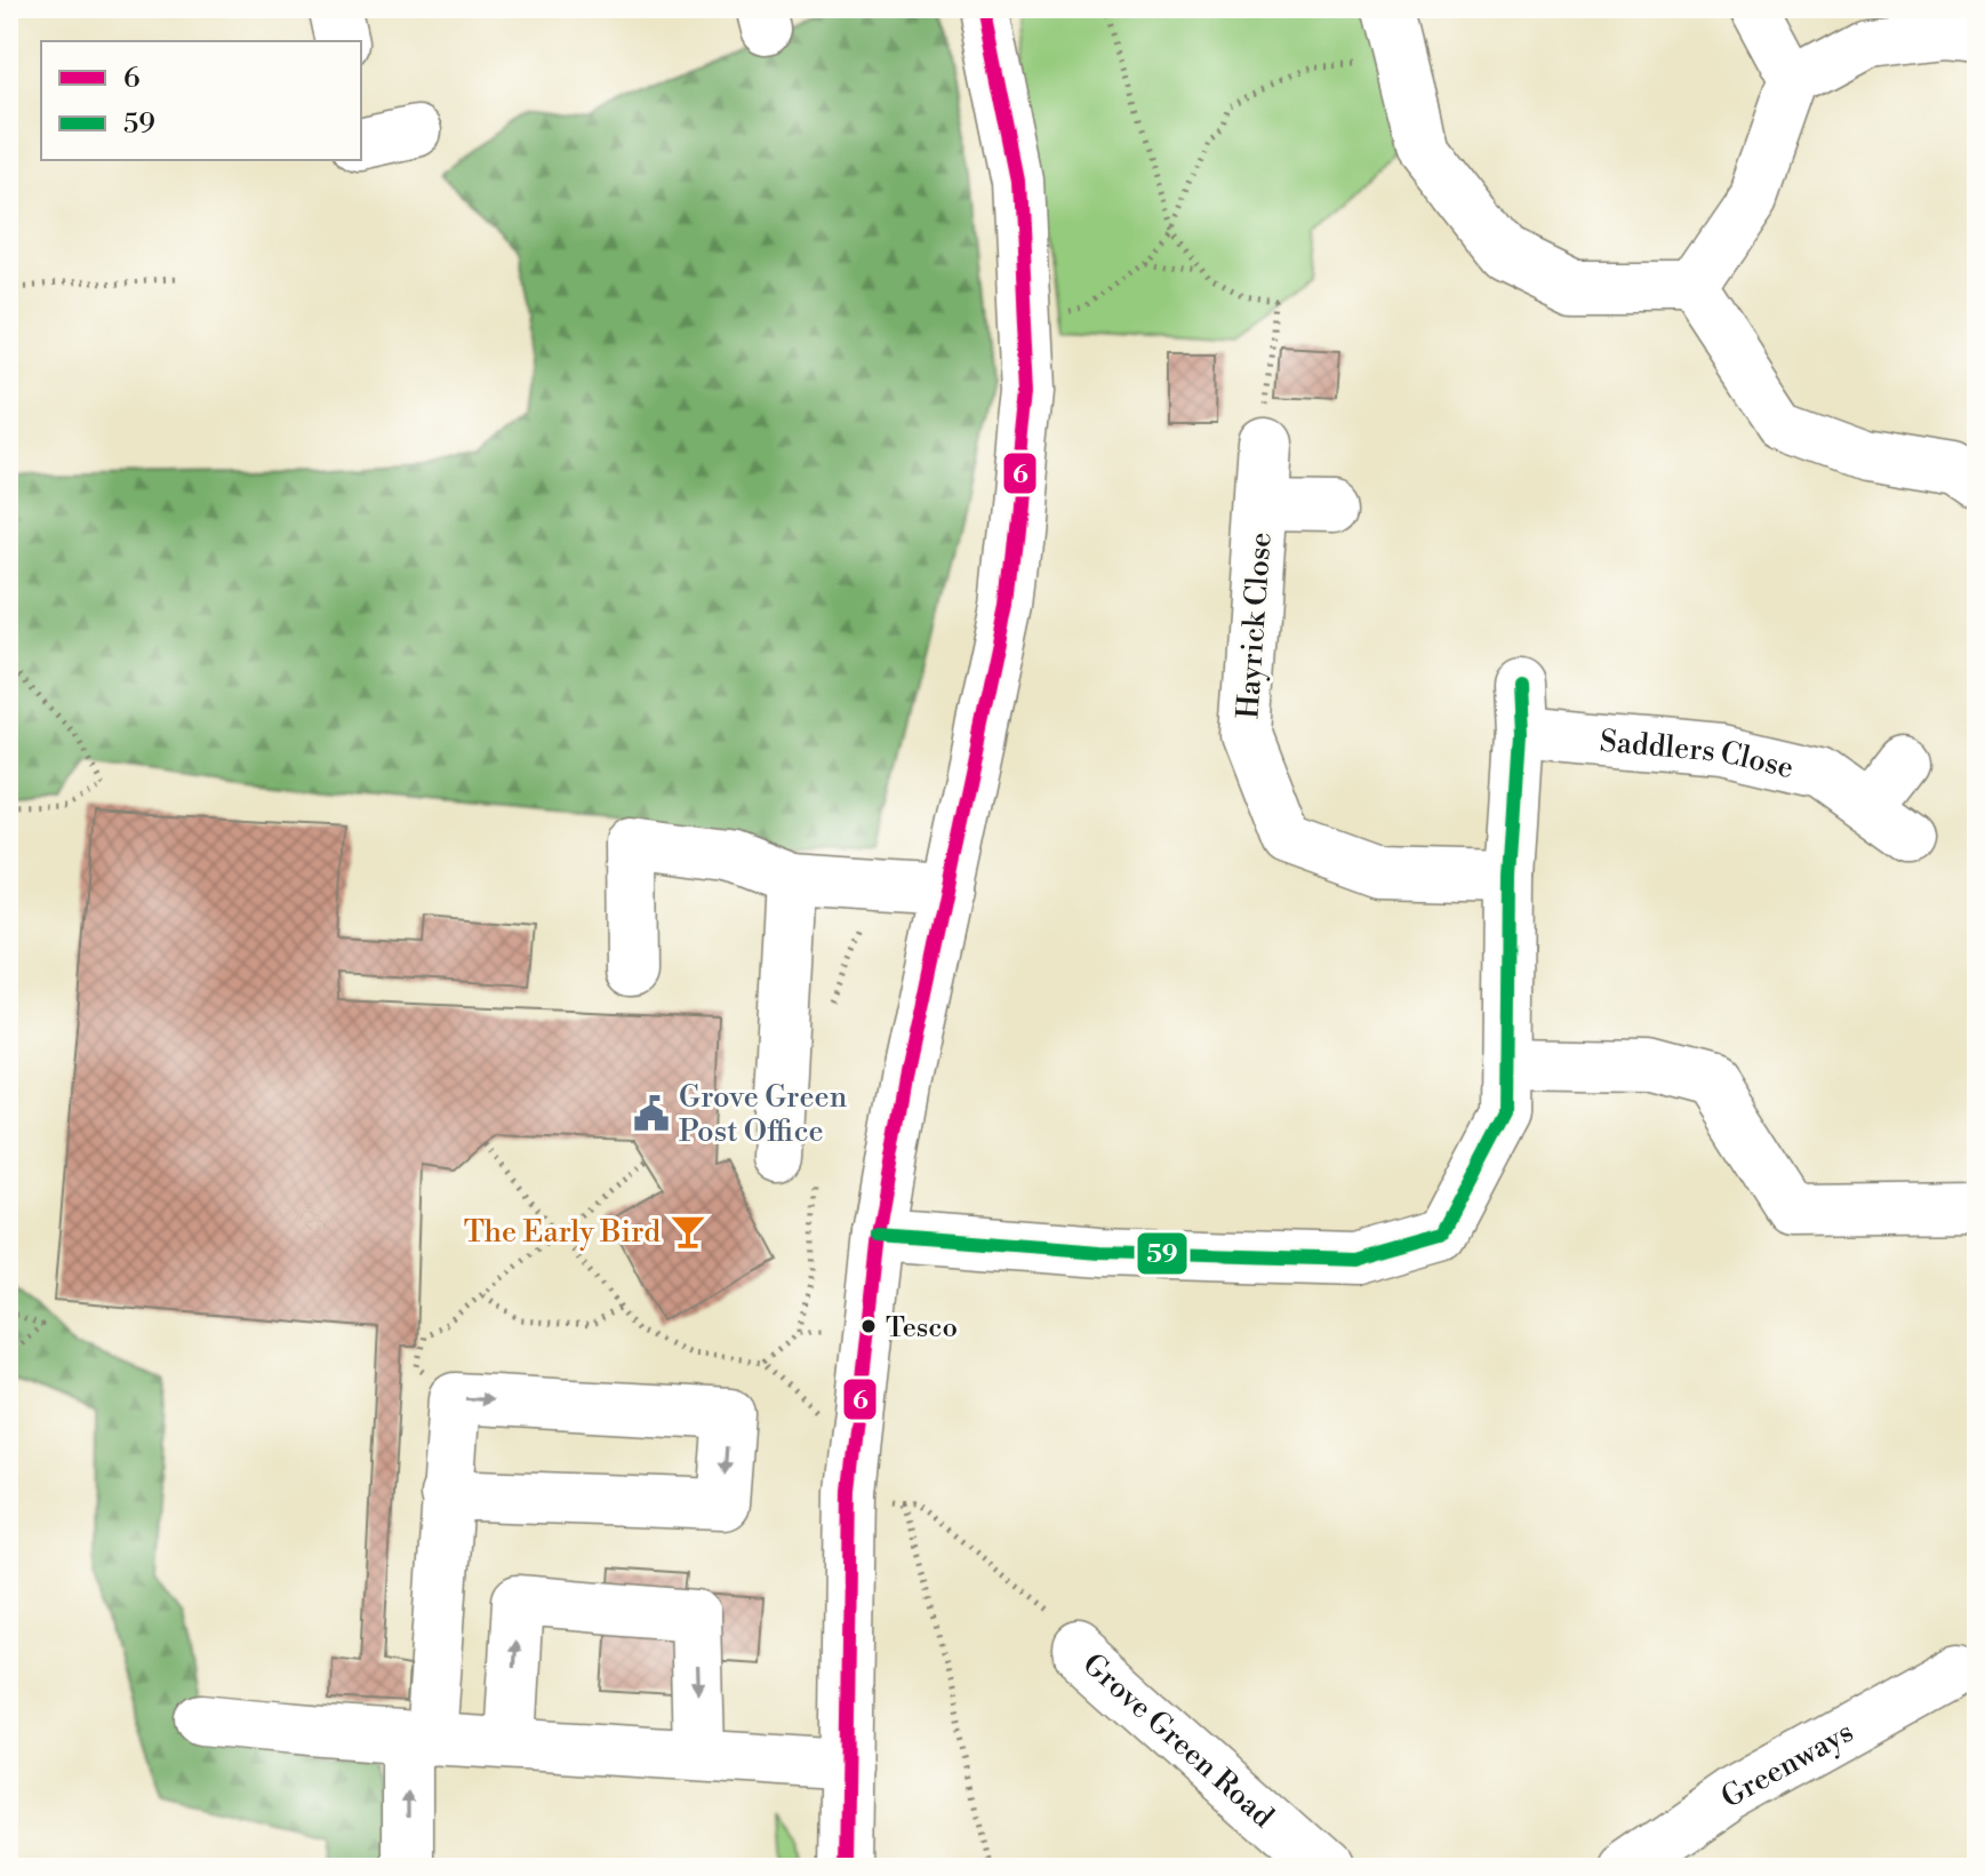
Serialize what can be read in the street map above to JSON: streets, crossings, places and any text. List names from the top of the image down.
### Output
{
  "streets": {
    "street": [
      "Hayrick Close",
      "Saddlers Close",
      "Grove Green Road",
      "Greenways"
    ]
  },
  "places": {
    "public building": ["Grove Green Post Office"],
    "bar": ["The Early Bird"],
    "other": ["Tesco"]
  },
  "lines": ["transit line 6", "transit line 59"],
  "legend": ["6", "59"]
}
